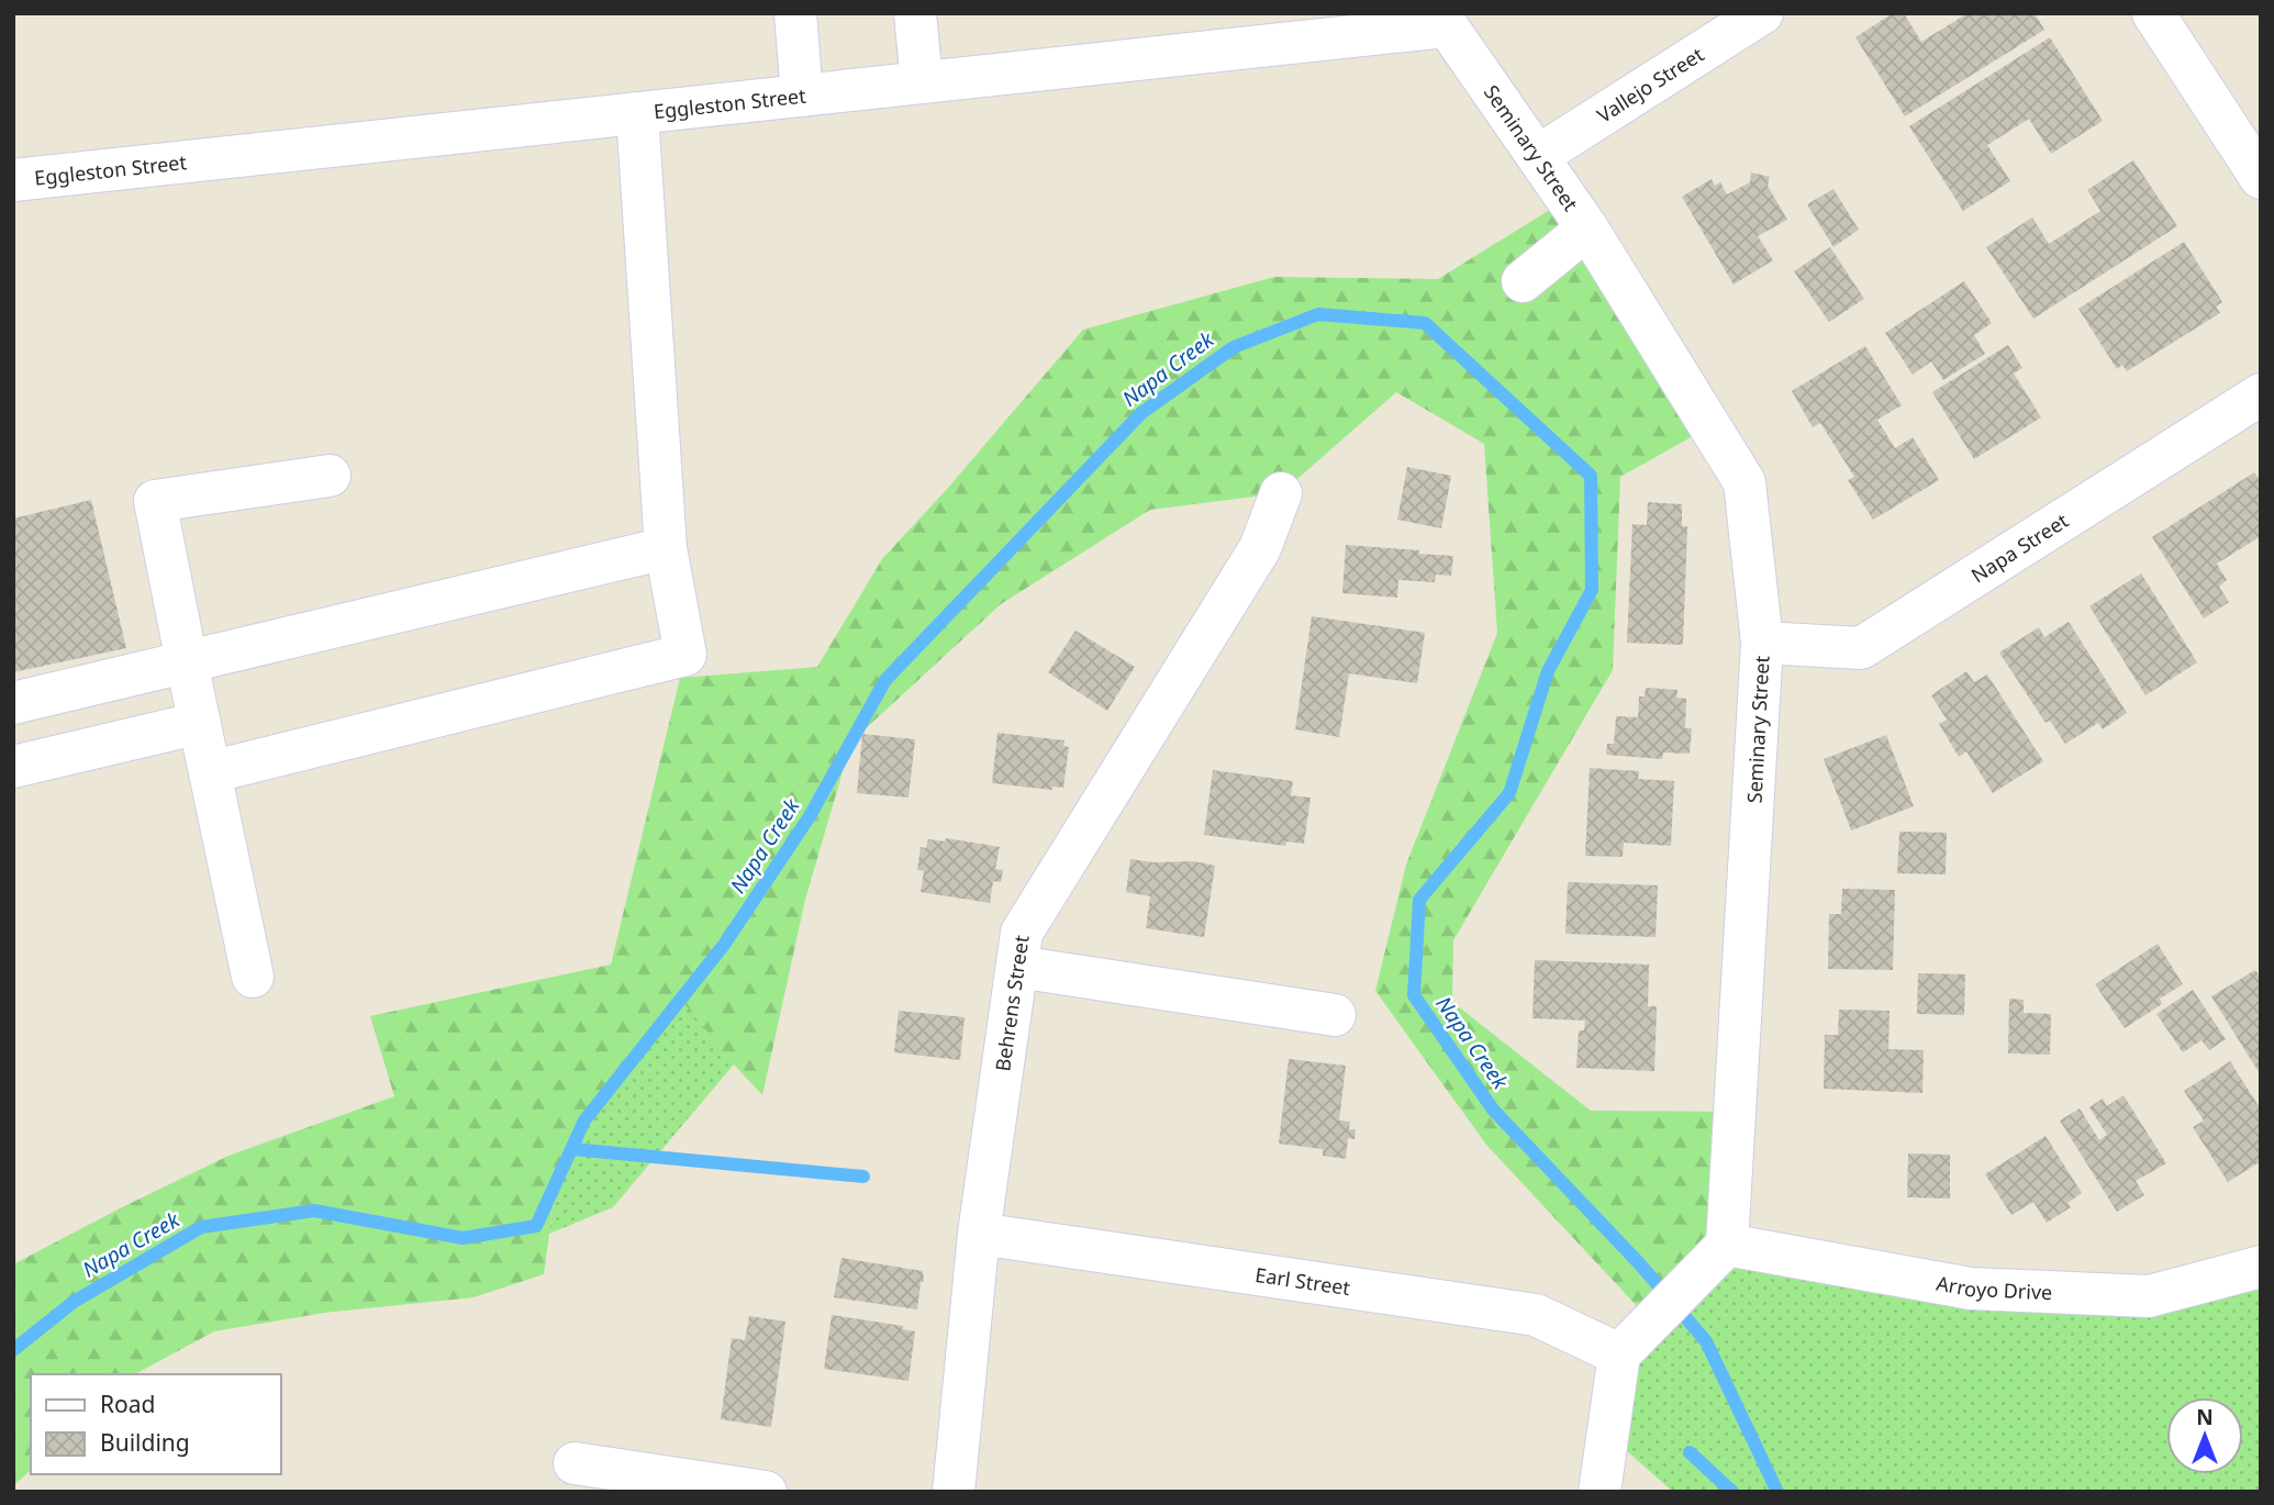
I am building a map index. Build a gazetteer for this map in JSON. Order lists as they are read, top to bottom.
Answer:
{
  "streets": {
    "street": [
      "Vallejo Street",
      "Eggleston Street",
      "Seminary Street",
      "Napa Street",
      "Behrens Street",
      "Earl Street",
      "Arroyo Drive"
    ]
  },
  "crossings": [
    ["Vallejo Street", "Seminary Street"],
    ["Eggleston Street", "Seminary Street"],
    ["Seminary Street", "Napa Street"],
    ["Seminary Street", "Arroyo Drive"],
    ["Behrens Street", "Earl Street"]
  ],
  "water": ["Napa Creek"],
  "legend": ["Road", "Building"],
  "north": "top"
}
